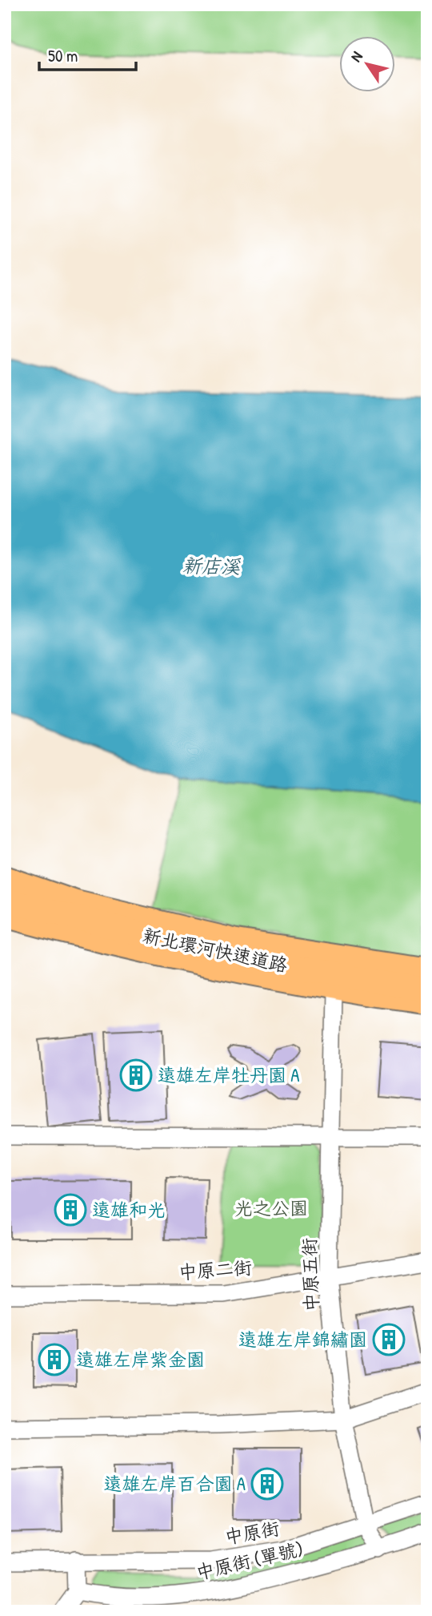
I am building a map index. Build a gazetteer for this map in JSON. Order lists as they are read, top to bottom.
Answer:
{
  "streets": {
    "highway": ["新北環河快速道路"],
    "street": [
      "中原二街",
      "中原五街",
      "中原街",
      "中原街 (單號)"
    ]
  },
  "crossings": [
    ["中原二街", "中原五街"],
    ["中原五街", "中原街"],
    ["中原五街", "中原街 (單號)"]
  ],
  "water": ["新店溪"],
  "parks": ["光之公園"],
  "places": {
    "building": [
      "遠雄左岸牡丹園 A",
      "遠雄和光",
      "遠雄左岸錦繡園",
      "遠雄左岸紫金園",
      "遠雄左岸百合園 A"
    ]
  },
  "scale_bar": "50 m",
  "north": "top left"
}
